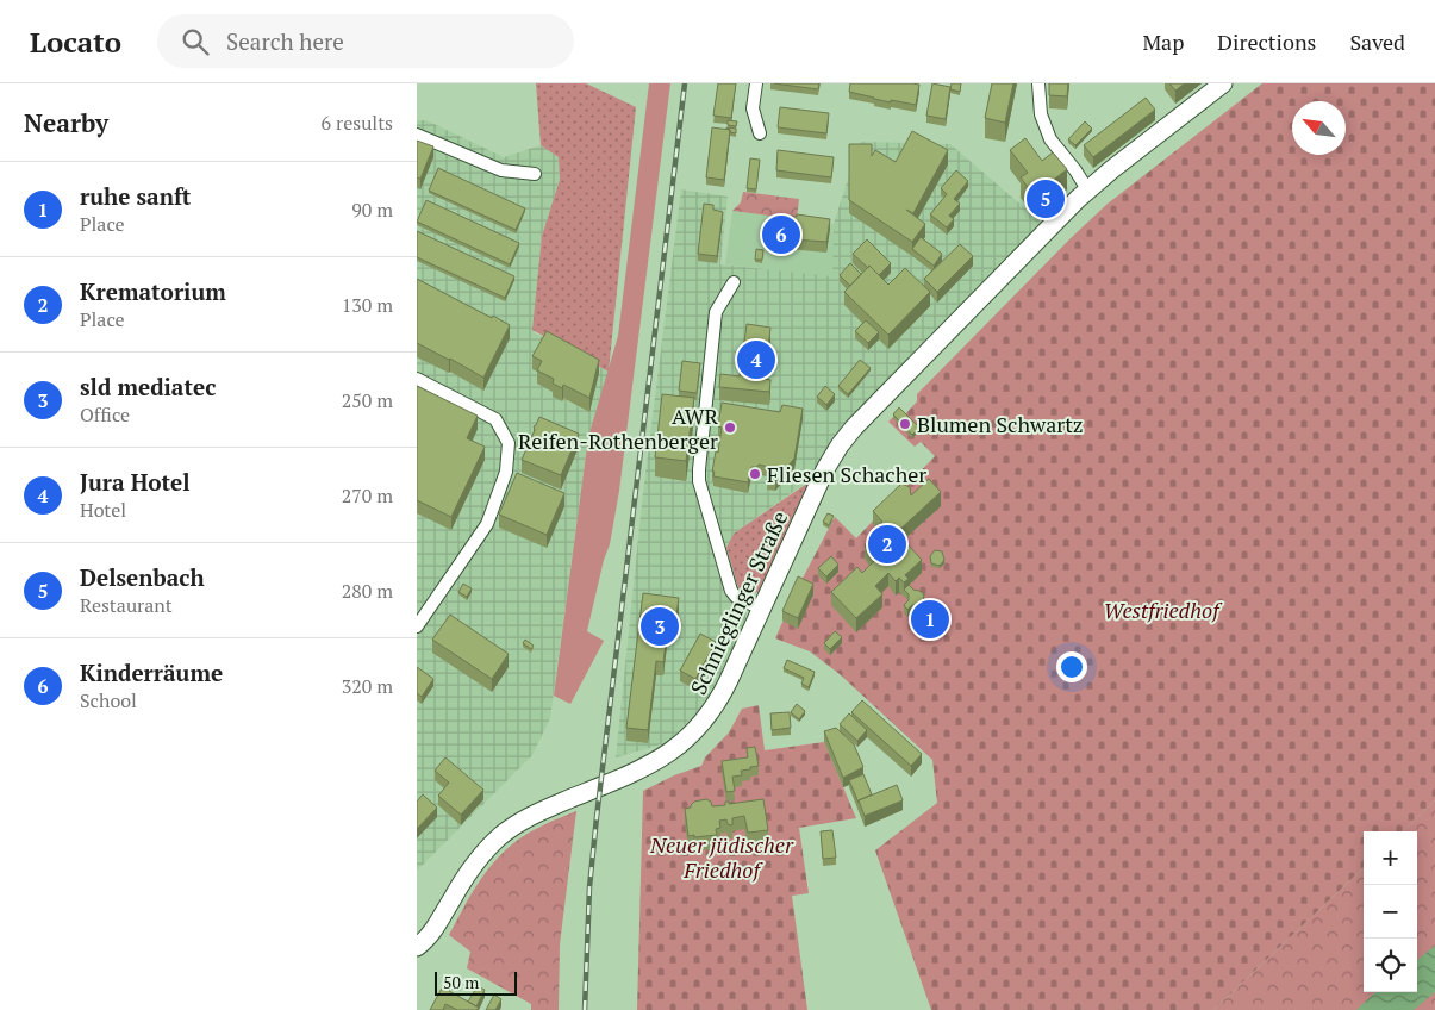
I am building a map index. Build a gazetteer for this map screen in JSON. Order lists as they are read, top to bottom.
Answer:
{
  "streets": {
    "main road": ["Schnieglinger Straße"]
  },
  "parks": ["Westfriedhof", "Neuer jüdischer Friedhof"],
  "places": ["Blumen Schwartz", "AWR Reifen-Rothenberger", "Fliesen Schacher"],
  "scale_bar": "50 m",
  "north": "top left",
  "page": {
    "header": "Locato",
    "search": "Search here",
    "nav": ["Map", "Directions", "Saved"],
    "heading": ["Nearby", "6 results"],
    "list": [
      {
        "mark": "1",
        "name": "ruhe sanft",
        "note": "Place",
        "value": "90 m"
      },
      {
        "mark": "2",
        "name": "Krematorium",
        "note": "Place",
        "value": "130 m"
      },
      {
        "mark": "3",
        "name": "sld mediatec",
        "note": "Office",
        "value": "250 m"
      },
      {
        "mark": "4",
        "name": "Jura Hotel",
        "note": "Hotel",
        "value": "270 m"
      },
      {
        "mark": "5",
        "name": "Delsenbach",
        "note": "Restaurant",
        "value": "280 m"
      },
      {
        "mark": "6",
        "name": "Kinderräume",
        "note": "School",
        "value": "320 m"
      }
    ],
    "pins": [
      "5",
      "6",
      "4",
      "2",
      "1",
      "3"
    ],
    "map_buttons": ["+", "−"],
    "scale": "50 m"
  }
}
